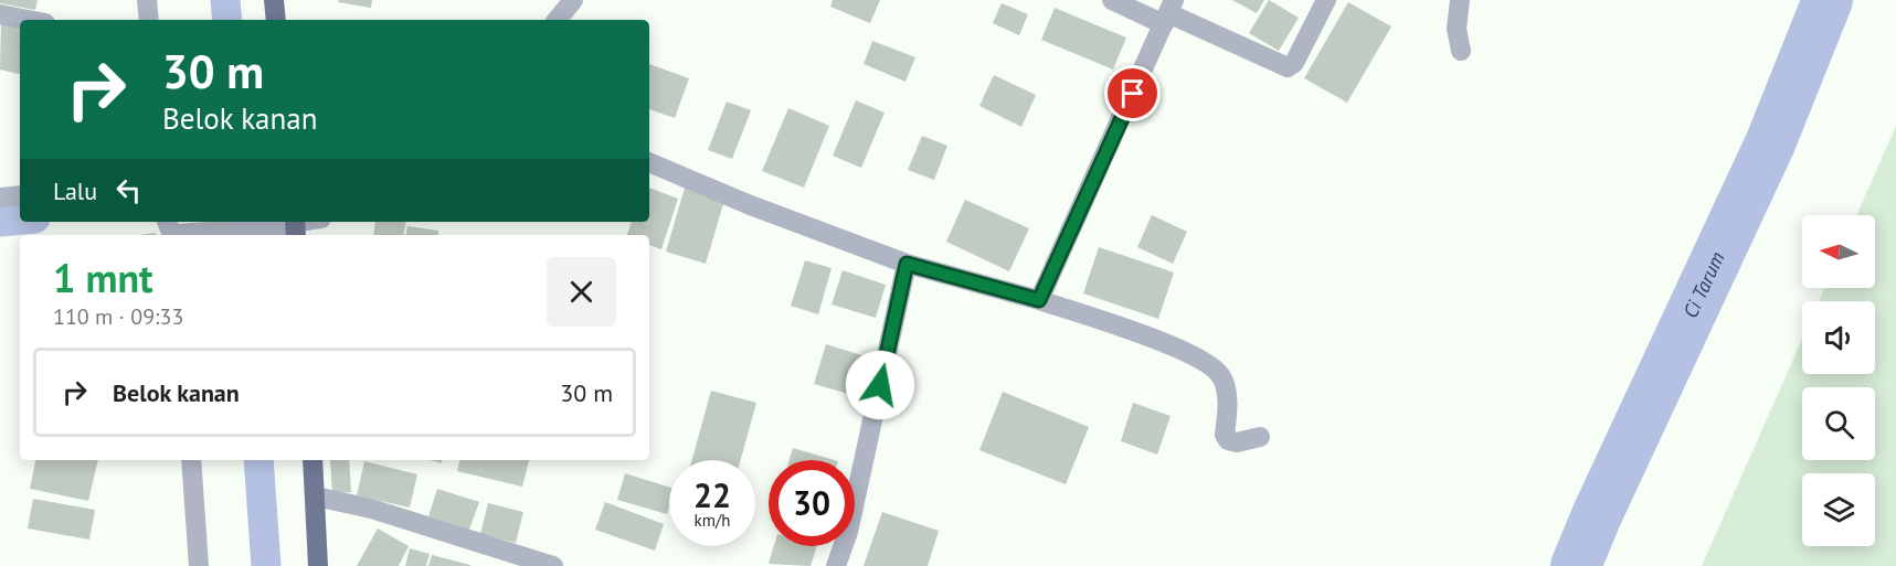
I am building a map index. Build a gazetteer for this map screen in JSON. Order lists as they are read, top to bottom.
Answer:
{
  "water": ["Ci Tarum"],
  "north": "left",
  "page": {
    "turn": ["30 m", "Belok kanan"],
    "then": "Lalu",
    "heading": ["1 mnt", "110 m · 09:33"],
    "list": [
      {
        "name": "Belok kanan",
        "value": "30 m"
      }
    ],
    "speed": "22 km/h",
    "limit": "30"
  }
}
